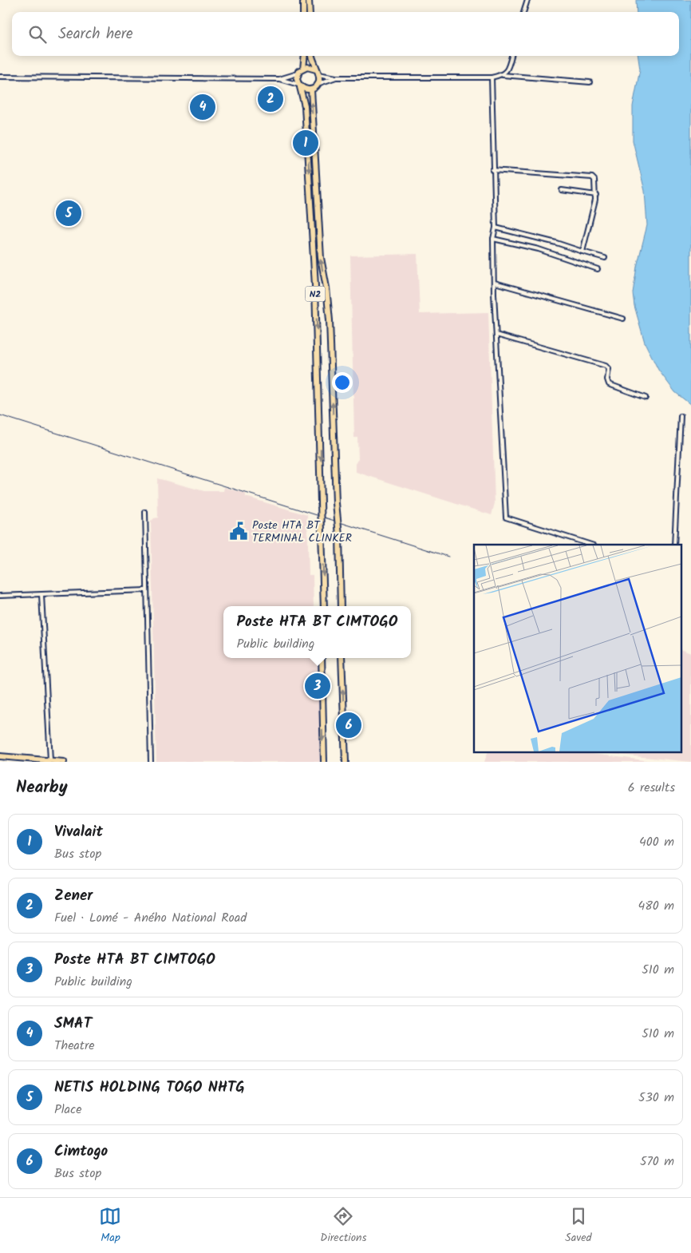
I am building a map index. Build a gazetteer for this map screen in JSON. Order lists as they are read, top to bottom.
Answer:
{
  "streets": {
    "main road": ["N2"]
  },
  "places": {
    "public building": ["Poste HTA BT TERMINAL CLINKER"]
  },
  "page": {
    "search": "Search here",
    "pins": [
      "2",
      "4",
      "1",
      "5",
      "3",
      "6"
    ],
    "popup": ["Poste HTA BT CIMTOGO", "Public building"],
    "heading": ["Nearby", "6 results"],
    "list": [
      {
        "mark": "1",
        "name": "Vivalait",
        "note": "Bus stop",
        "value": "400 m"
      },
      {
        "mark": "2",
        "name": "Zener",
        "note": "Fuel · Lomé - Aného National Road",
        "value": "480 m"
      },
      {
        "mark": "3",
        "name": "Poste HTA BT CIMTOGO",
        "note": "Public building",
        "value": "510 m"
      },
      {
        "mark": "4",
        "name": "SMAT",
        "note": "Theatre",
        "value": "510 m"
      },
      {
        "mark": "5",
        "name": "NETIS HOLDING TOGO NHTG",
        "note": "Place",
        "value": "530 m"
      },
      {
        "mark": "6",
        "name": "Cimtogo",
        "note": "Bus stop",
        "value": "570 m"
      }
    ],
    "nav": ["Map", "Directions", "Saved"]
  }
}
